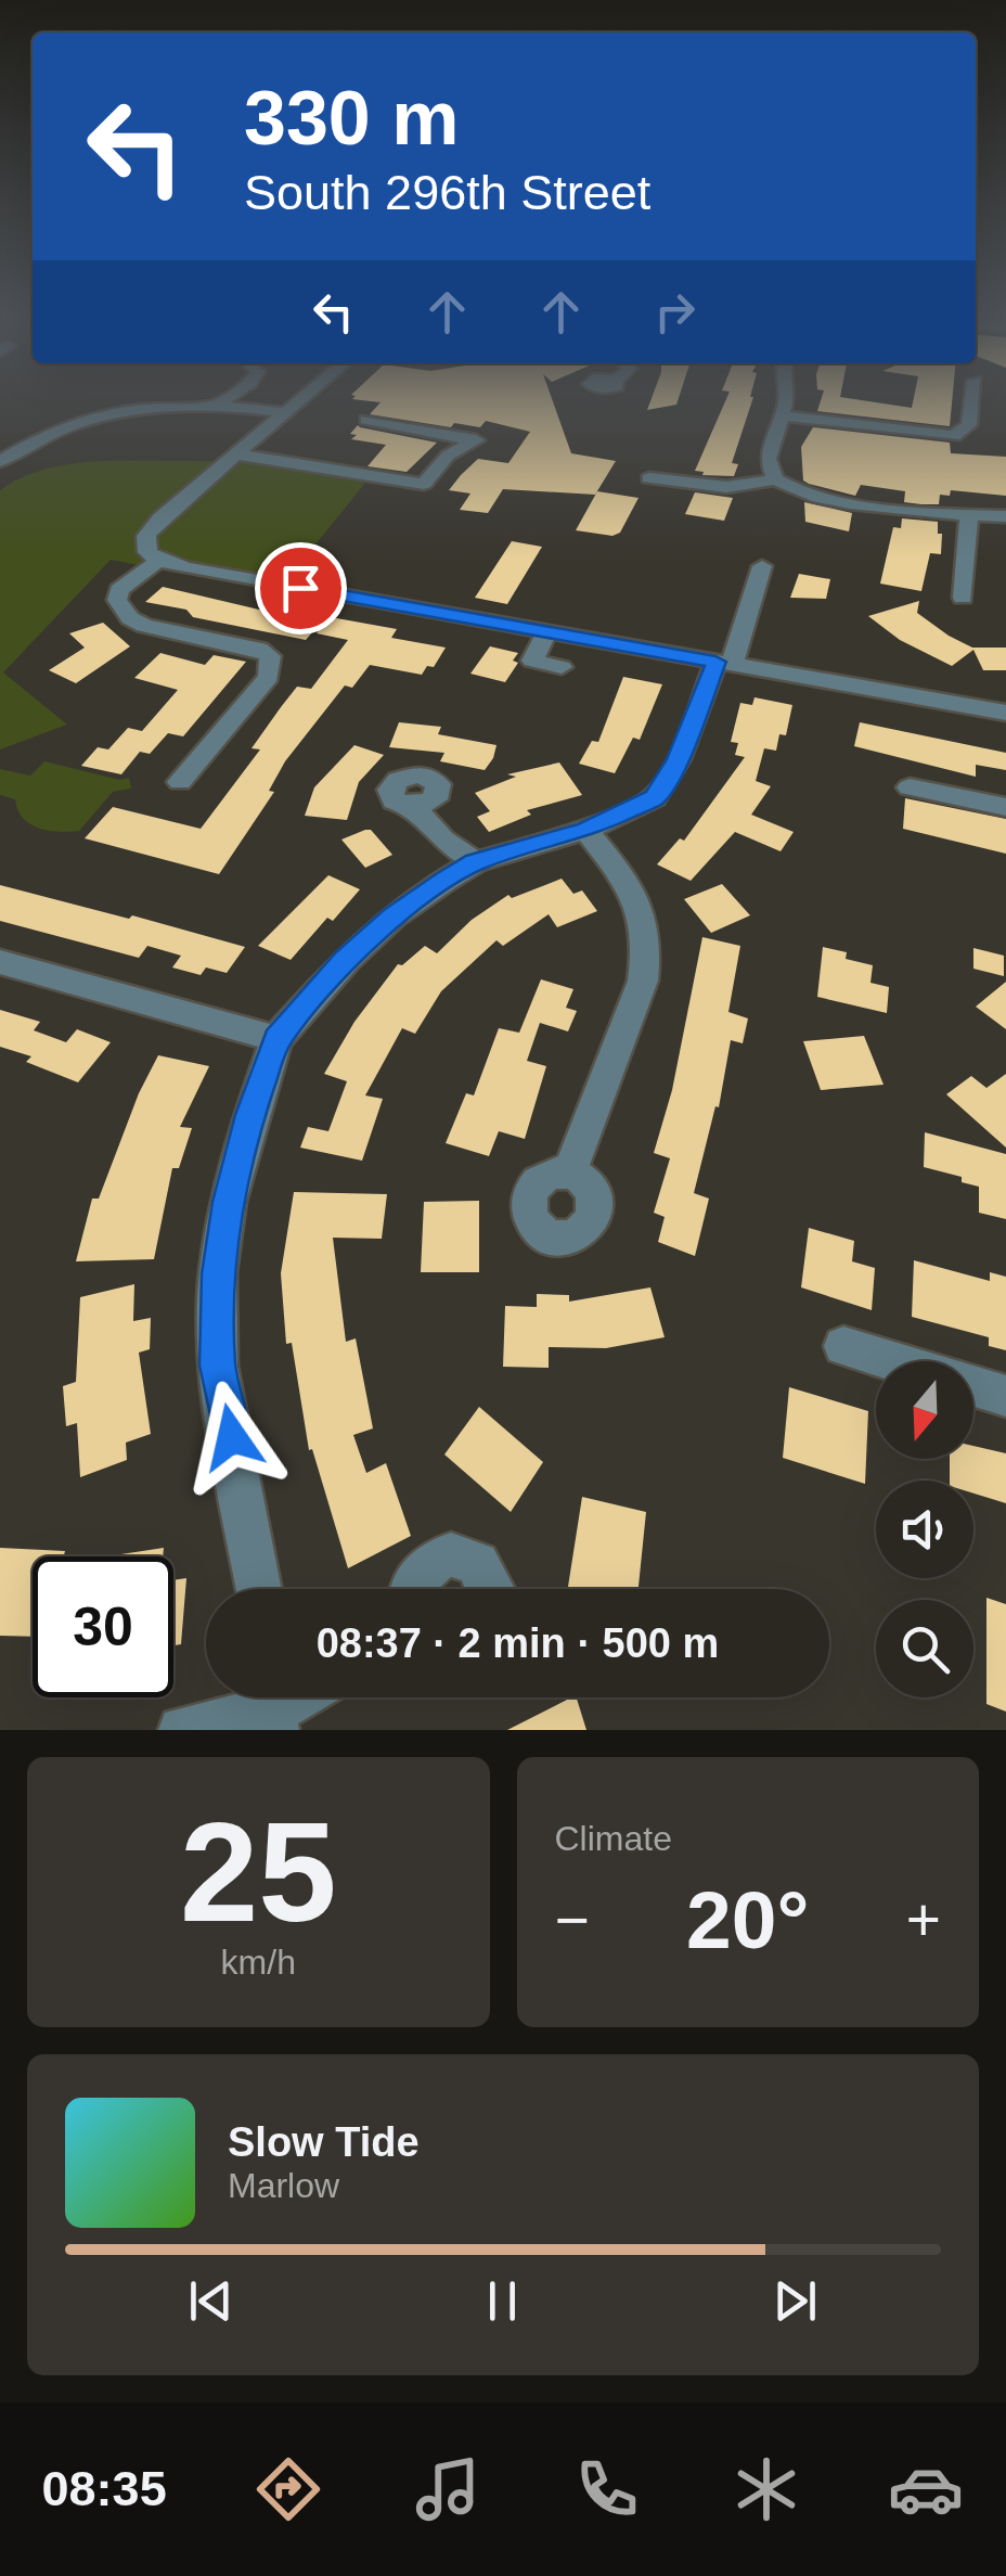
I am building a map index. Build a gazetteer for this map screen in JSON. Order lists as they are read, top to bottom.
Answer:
{
  "north": "bottom",
  "page": {
    "turn": ["330 m", "South 296th Street"],
    "limit": "30",
    "trip": "08:37 · 2 min · 500 m",
    "tile": [
      ["25", "km/h"],
      "Climate"
    ],
    "heat": ["−", "20°", "+"],
    "song": ["Slow Tide", "Marlow"],
    "tabs": "08:35"
  }
}
